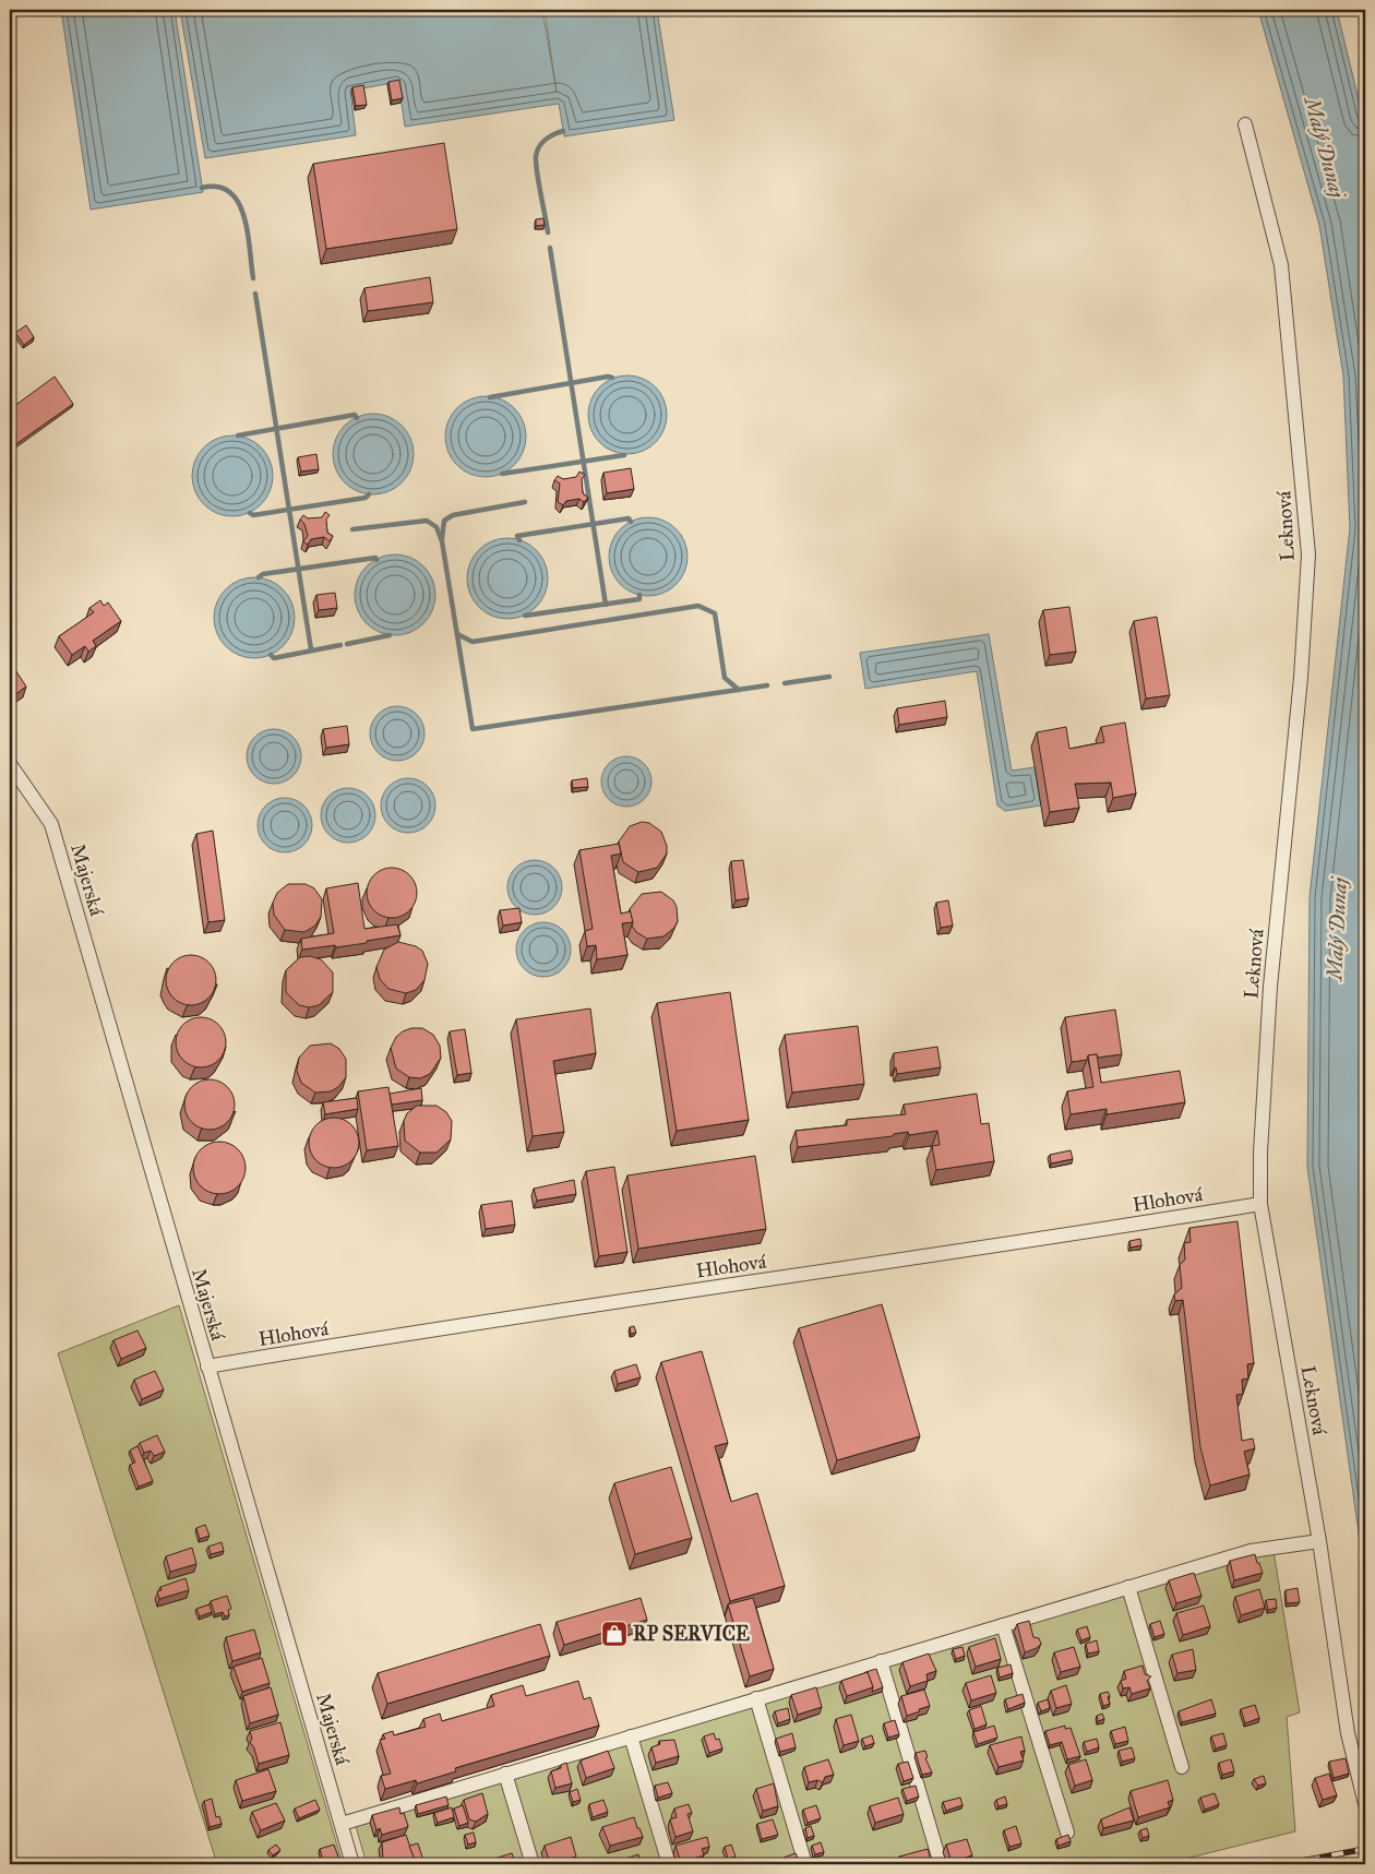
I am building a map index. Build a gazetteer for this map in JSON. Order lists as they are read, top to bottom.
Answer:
{
  "streets": {
    "street": ["Leknová", "Majerská", "Hlohová"]
  },
  "crossings": [
    ["Leknová", "Hlohová"],
    ["Majerská", "Hlohová"]
  ],
  "water": ["Malý Dunaj"],
  "places": {
    "shop": ["RP SERVICE"]
  }
}
